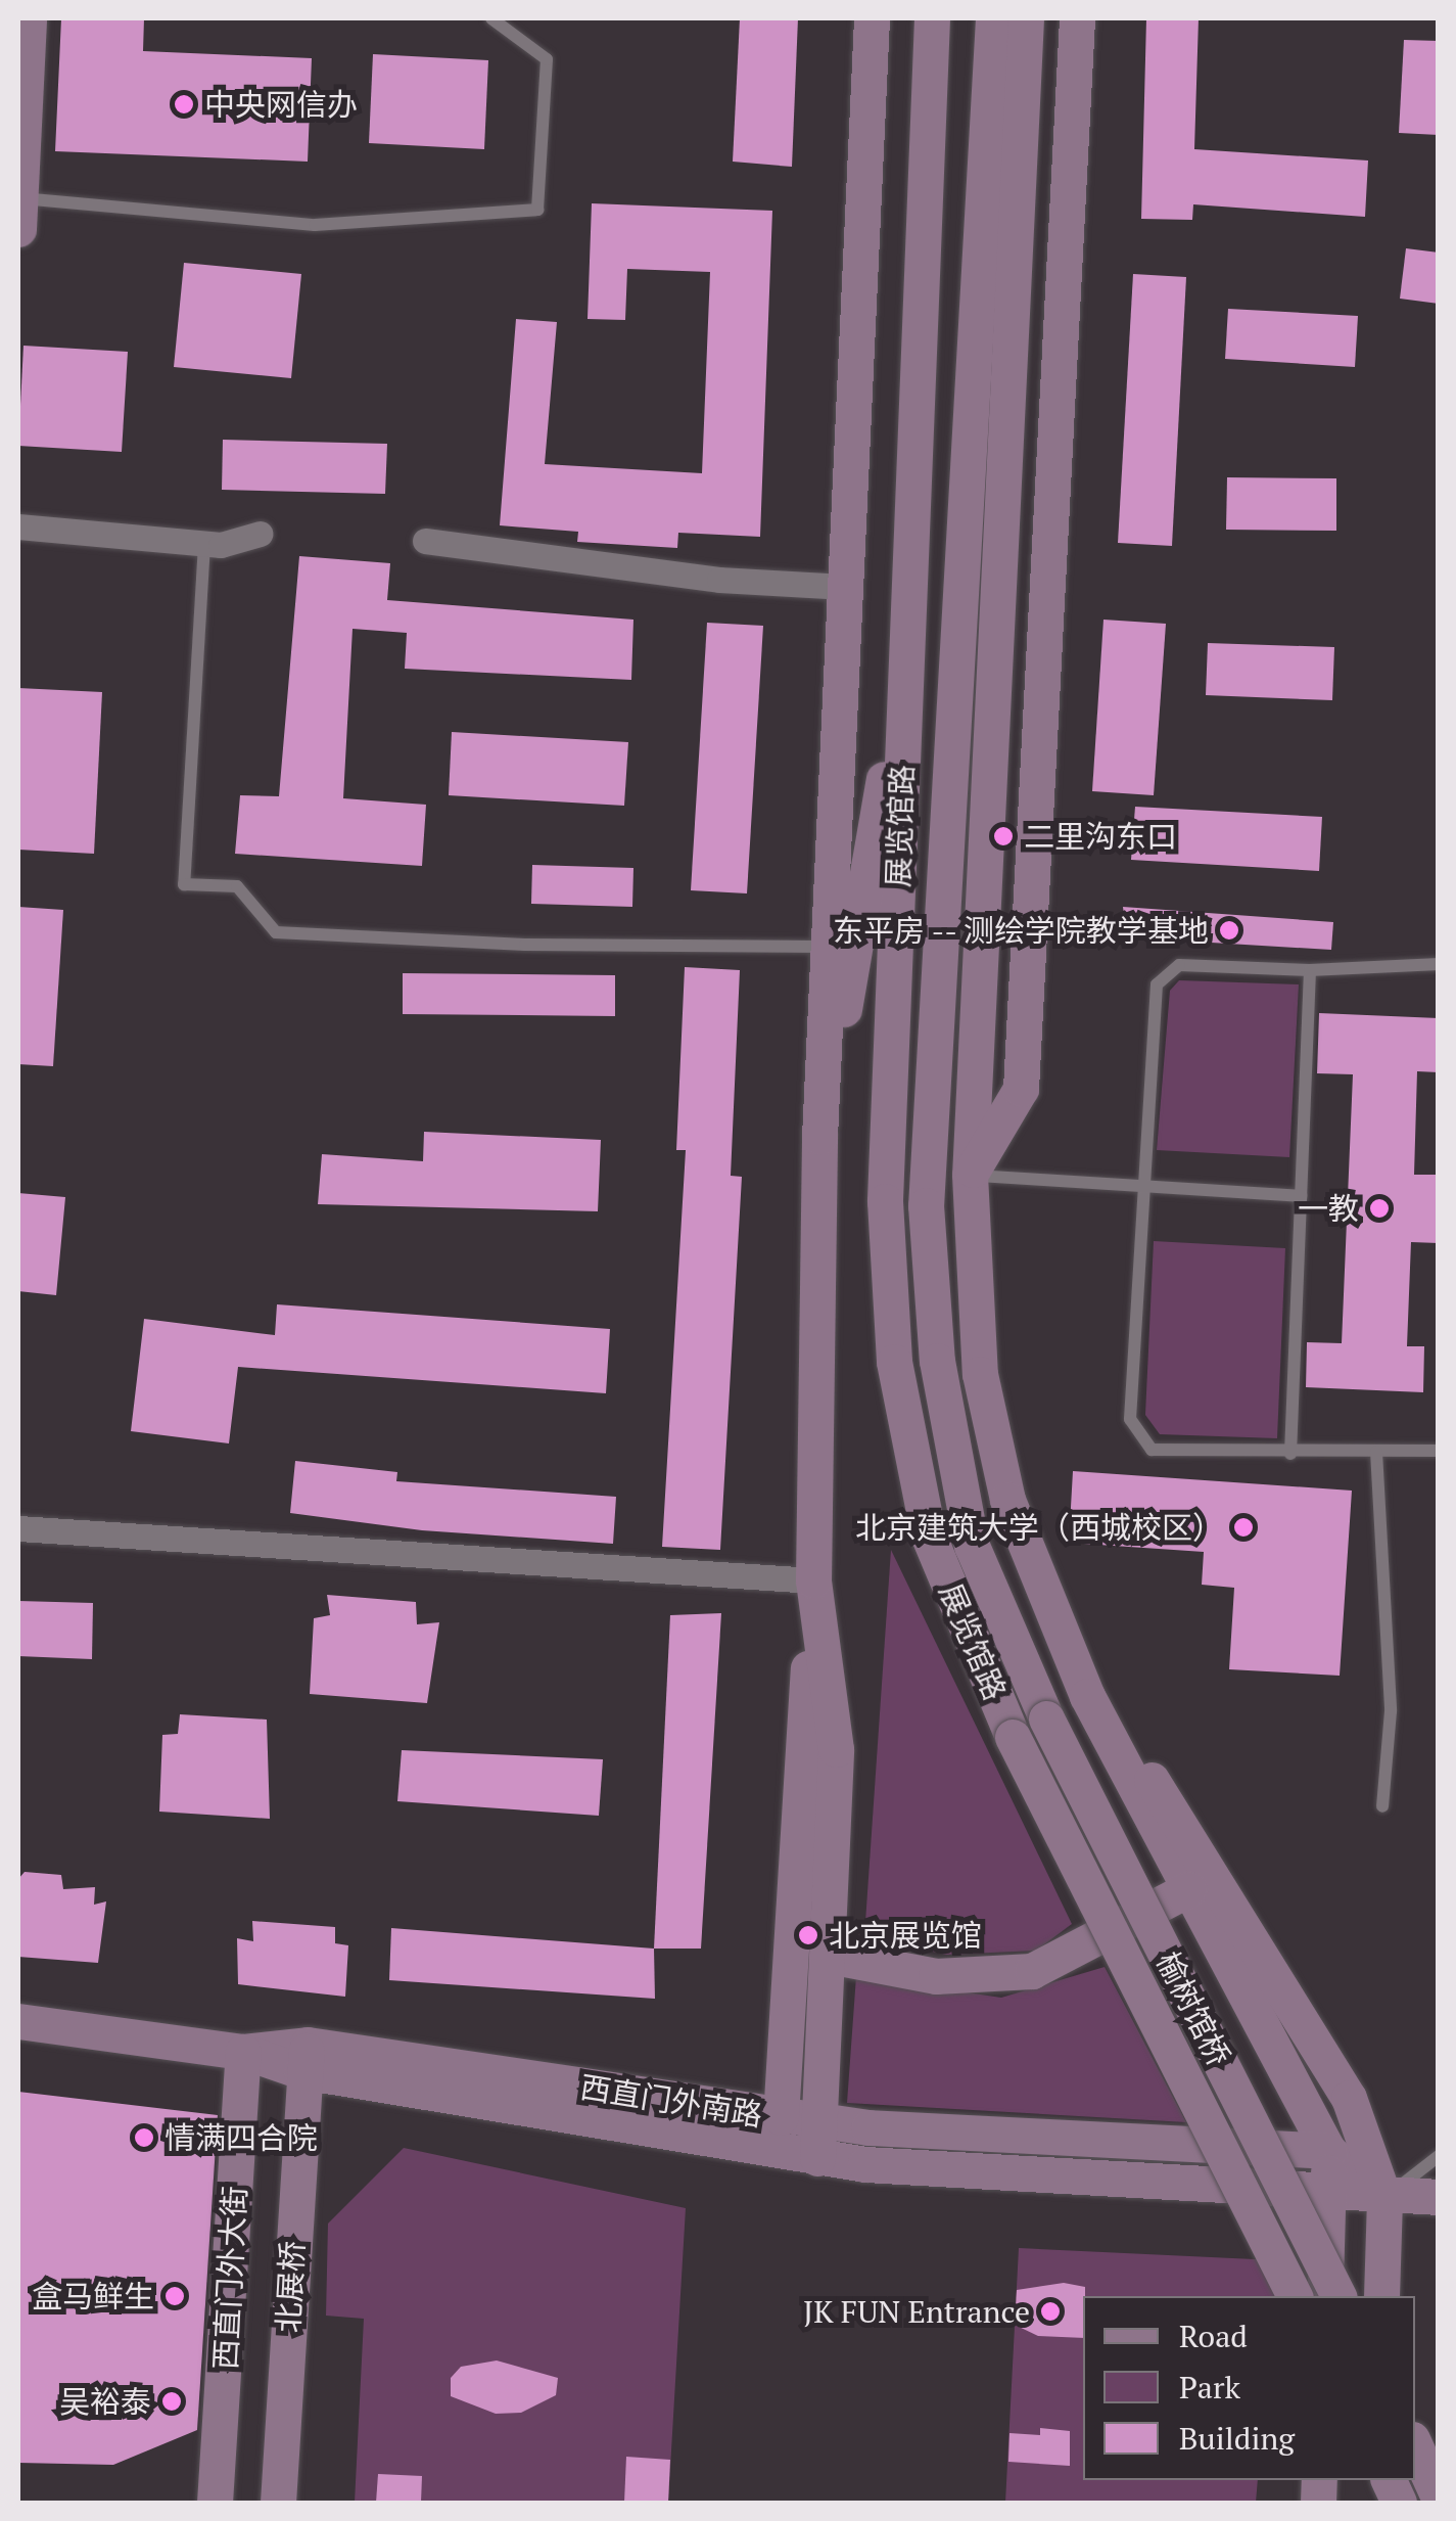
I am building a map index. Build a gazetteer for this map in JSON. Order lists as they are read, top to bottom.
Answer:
{
  "streets": {
    "street": [
      "展览馆路",
      "榆树馆桥",
      "西直门外南路",
      "西直门外大街",
      "北展桥"
    ]
  },
  "crossings": [
    ["展览馆路", "榆树馆桥"],
    ["西直门外南路", "北展桥"]
  ],
  "places": [
    "中央网信办",
    "二里沟东口",
    "东平房 -- 测绘学院教学基地",
    "一教",
    "北京建筑大学（西城校区）",
    "北京展览馆",
    "情满四合院",
    "盒马鲜生",
    "JK FUN Entrance",
    "吴裕泰"
  ],
  "legend": ["Road", "Park", "Building"]
}
